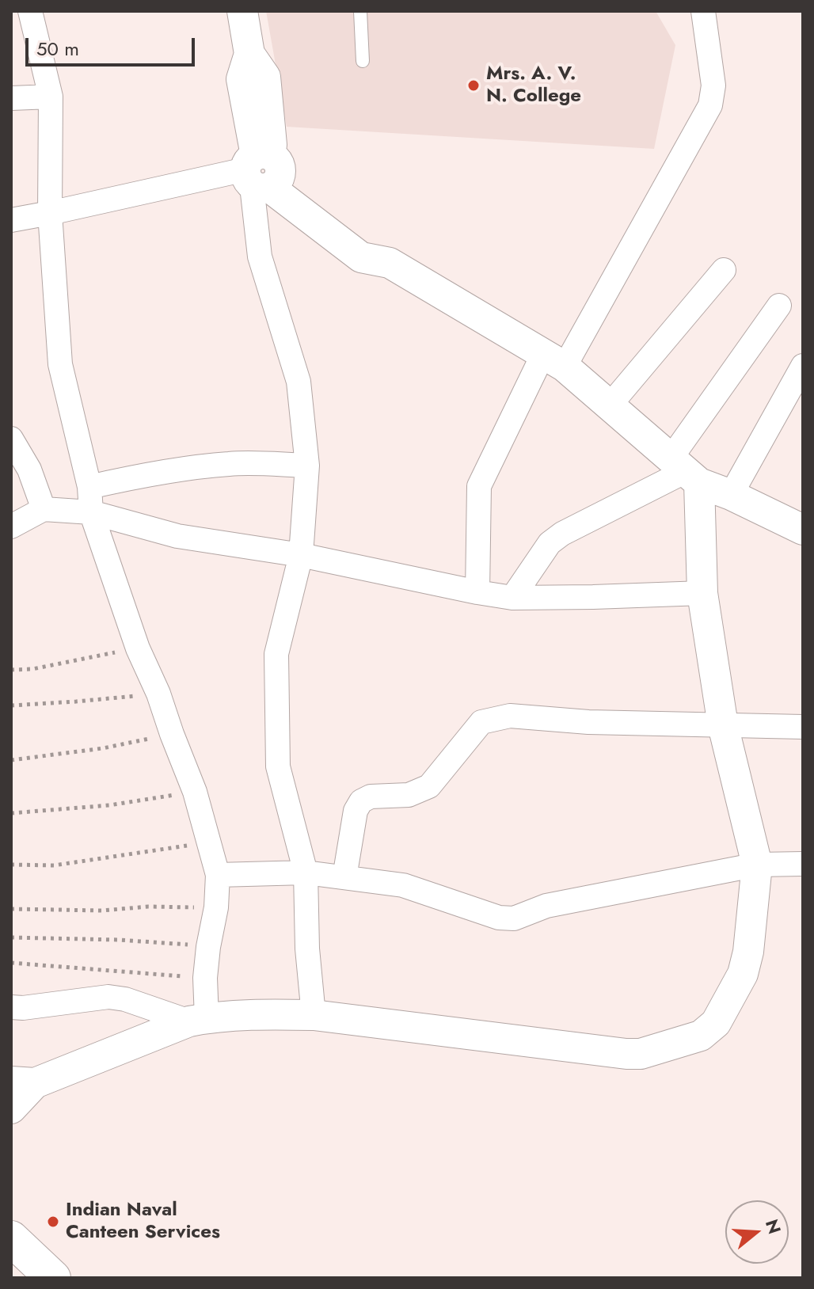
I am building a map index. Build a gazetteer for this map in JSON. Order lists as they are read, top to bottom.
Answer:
{
  "places": ["Mrs. A. V. N. College", "Indian Naval Canteen Services"],
  "scale_bar": "50 m",
  "north": "right"
}
